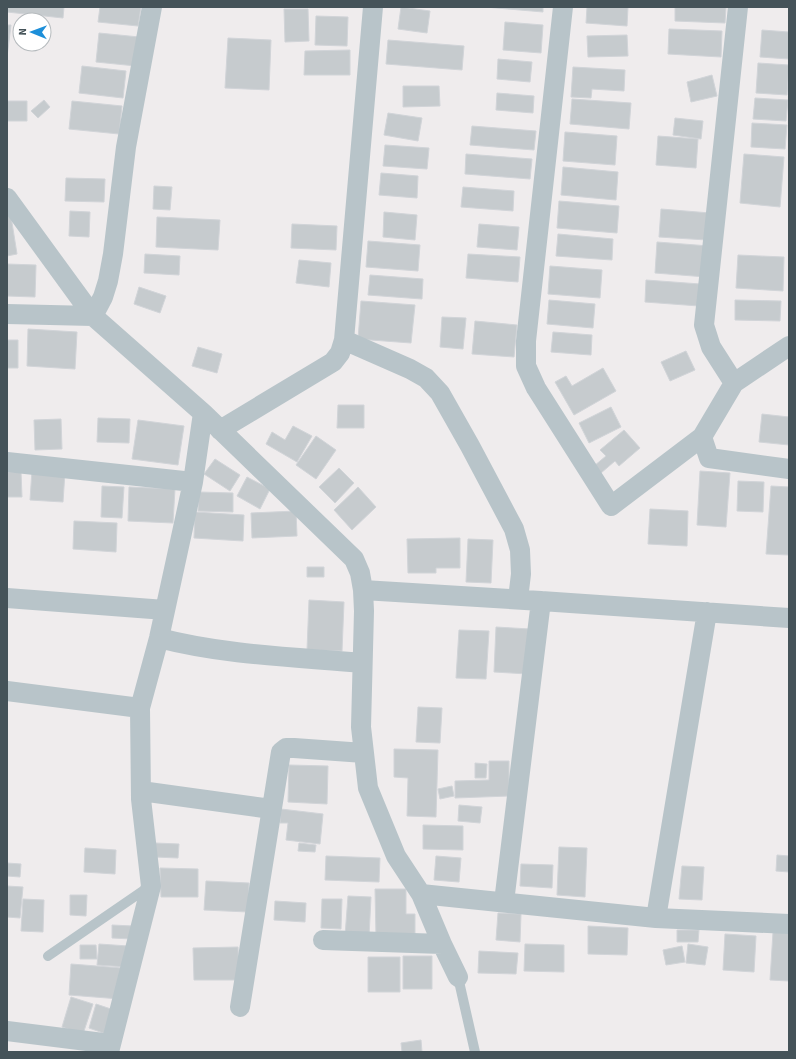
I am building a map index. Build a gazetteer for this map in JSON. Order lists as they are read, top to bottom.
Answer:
{
  "north": "left"
}
